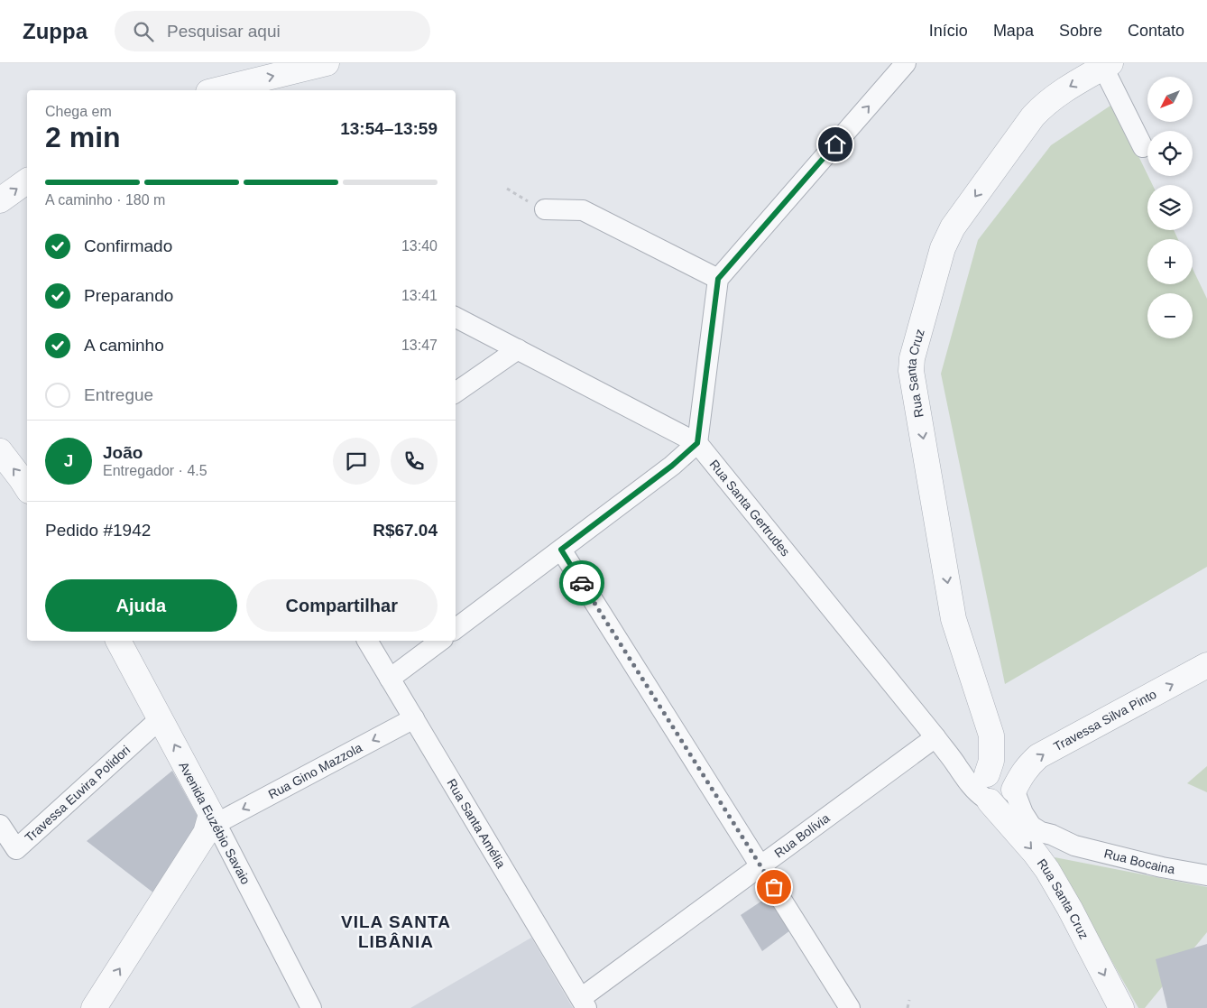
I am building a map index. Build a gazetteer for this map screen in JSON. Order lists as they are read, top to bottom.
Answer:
{
  "streets": {
    "street": [
      "Rua Santa Cruz",
      "Rua Santa Gertrudes",
      "Travessa Silva Pinto",
      "Rua Gino Mazzola",
      "Travessa Euvira Polidori",
      "Avenida Euzébio Savaio",
      "Rua Santa Amélia",
      "Rua Bolívia",
      "Rua Bocaina"
    ]
  },
  "crossings": [
    ["Rua Santa Cruz", "Rua Santa Gertrudes"],
    ["Rua Santa Cruz", "Travessa Silva Pinto"],
    ["Rua Santa Cruz", "Rua Bocaina"],
    ["Rua Santa Gertrudes", "Travessa Silva Pinto"],
    ["Rua Santa Gertrudes", "Rua Bolívia"],
    ["Rua Santa Gertrudes", "Rua Bocaina"],
    ["Travessa Silva Pinto", "Rua Bocaina"],
    ["Rua Gino Mazzola", "Avenida Euzébio Savaio"],
    ["Rua Gino Mazzola", "Rua Santa Amélia"],
    ["Travessa Euvira Polidori", "Avenida Euzébio Savaio"],
    ["Rua Santa Amélia", "Rua Bolívia"]
  ],
  "one_way": ["Rua Santa Cruz", "Travessa Silva Pinto"],
  "districts": ["VILA SANTA LIBÂNIA"],
  "north": "bottom left",
  "page": {
    "header": "Zuppa",
    "search": "Pesquisar aqui",
    "nav": [
      "Início",
      "Mapa",
      "Sobre",
      "Contato"
    ],
    "map_buttons": ["+", "−"],
    "heading": ["2 min", "Chega em", "13:54–13:59"],
    "panel": [
      "João",
      "Entregador · 4.5",
      "Pedido #1942",
      "R$67.04"
    ],
    "bar": "A caminho · 180 m",
    "list": [
      ["Confirmado", "13:40"],
      ["Preparando", "13:41"],
      ["A caminho", "13:47"],
      "Entregue"
    ],
    "round": "J",
    "buttons": ["Ajuda", "Compartilhar"]
  }
}
